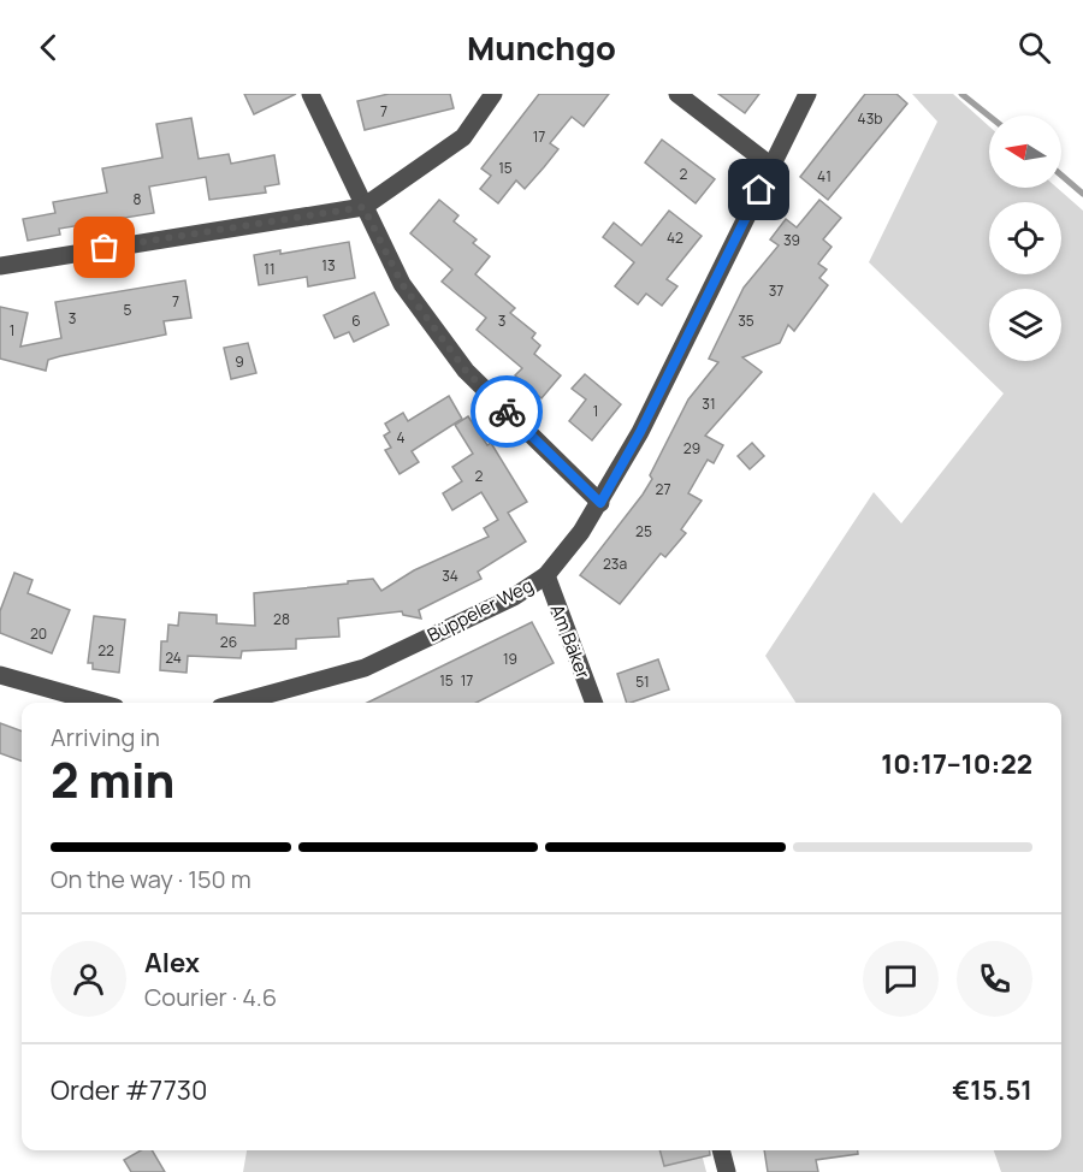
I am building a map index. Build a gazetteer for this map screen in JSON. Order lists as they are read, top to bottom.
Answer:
{
  "streets": {
    "street": ["Büppeler Weg", "Am Bäker"]
  },
  "crossings": [
    ["Büppeler Weg", "Am Bäker"]
  ],
  "house_numbers": [
    "7",
    "43b",
    "17",
    "15",
    "2",
    "41",
    "8",
    "42",
    "39",
    "13",
    "11",
    "37",
    "7",
    "5",
    "3",
    "6",
    "3",
    "35",
    "1",
    "9",
    "31",
    "1",
    "4",
    "29",
    "2",
    "27",
    "25",
    "23a",
    "34",
    "28",
    "20",
    "26",
    "22",
    "24",
    "19",
    "15",
    "17",
    "51"
  ],
  "north": "left",
  "page": {
    "header": "Munchgo",
    "heading": ["2 min", "Arriving in", "10:17–10:22"],
    "panel": [
      "Alex",
      "Courier · 4.6",
      "Order #7730",
      "€15.51"
    ],
    "bar": "On the way · 150 m"
  }
}
